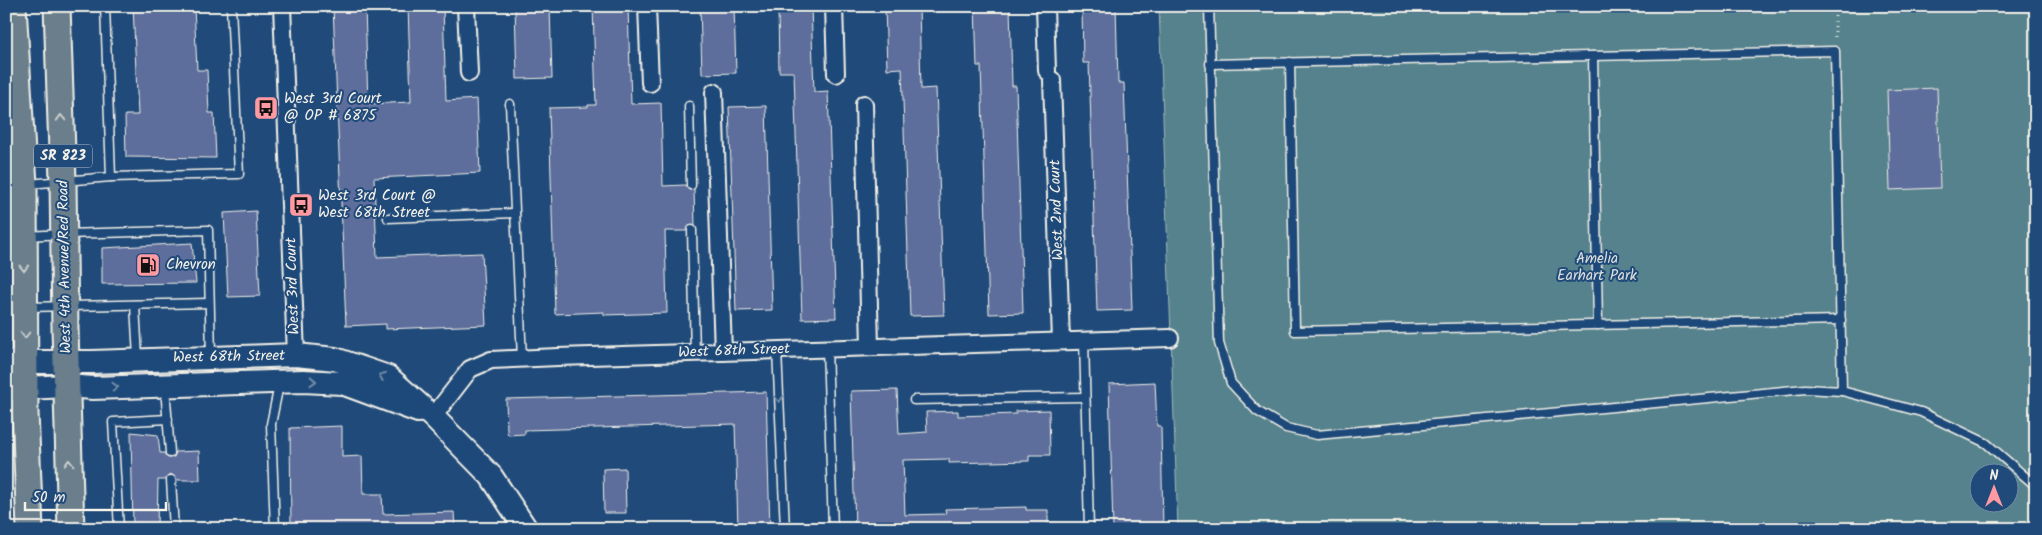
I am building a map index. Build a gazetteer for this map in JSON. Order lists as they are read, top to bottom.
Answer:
{
  "streets": {
    "main road": ["SR 823", "West 4th Avenue/Red Road", "West 68th Street"],
    "street": ["West 2nd Court", "West 3rd Court"]
  },
  "crossings": [
    ["SR 823", "West 68th Street"],
    ["West 2nd Court", "West 68th Street"],
    ["West 4th Avenue/Red Road", "West 68th Street"],
    ["West 3rd Court", "West 68th Street"]
  ],
  "parks": ["Amelia Earhart Park"],
  "places": {
    "bus stop": ["West 3rd Court @ OP # 6875", "West 3rd Court @ West 68th Street"],
    "fuel station": ["Chevron"]
  },
  "scale_bar": "50 m",
  "north": "top"
}
